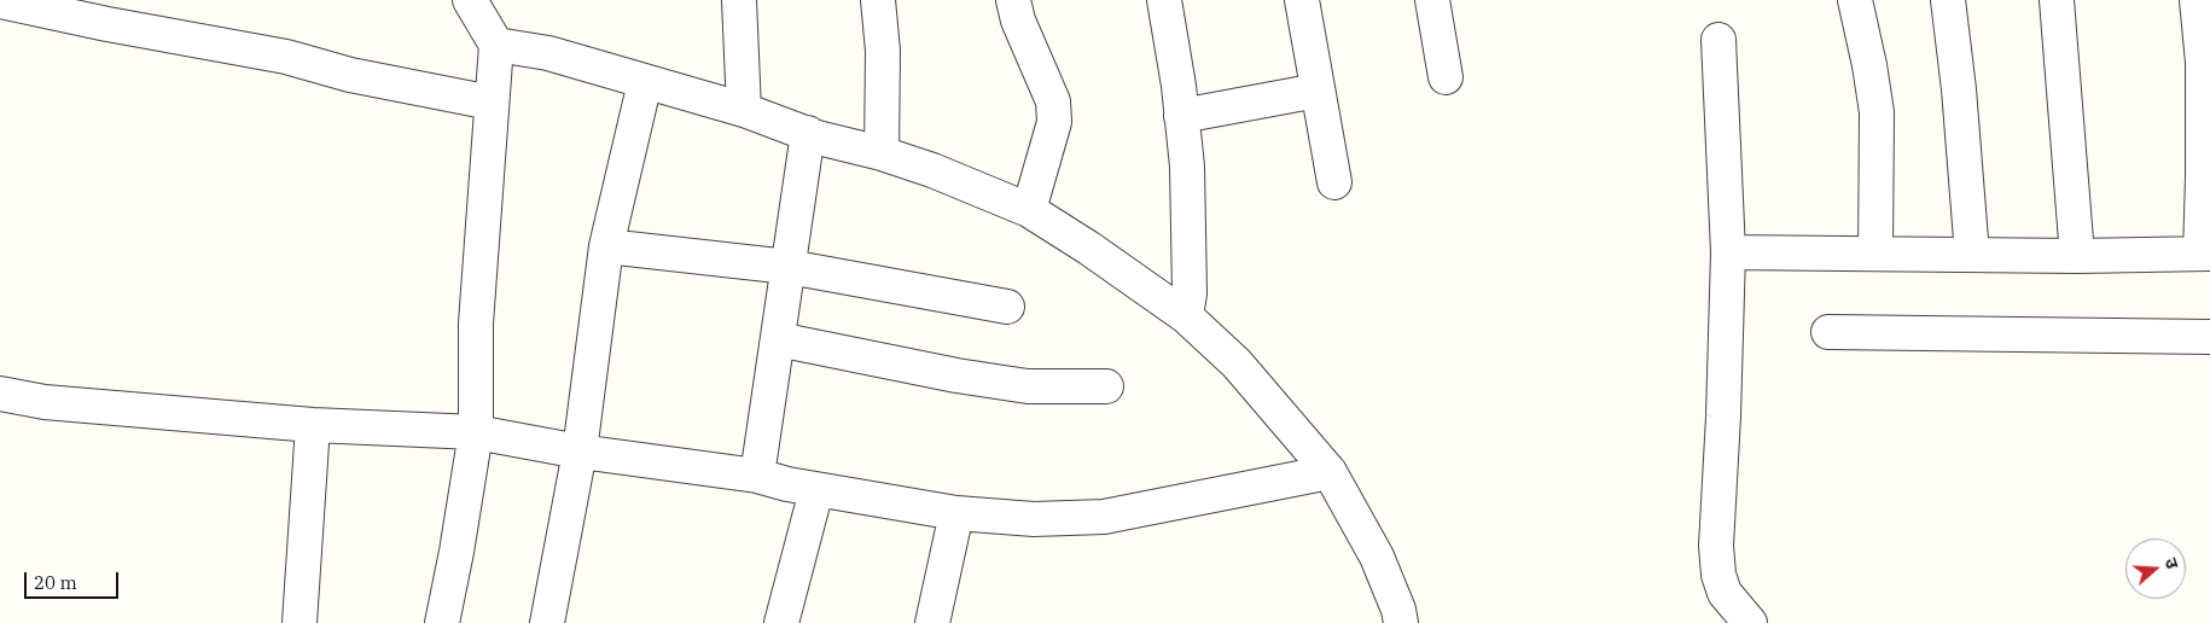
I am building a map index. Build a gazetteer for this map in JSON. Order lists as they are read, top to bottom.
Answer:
{
  "scale_bar": "20 m",
  "north": "right"
}
